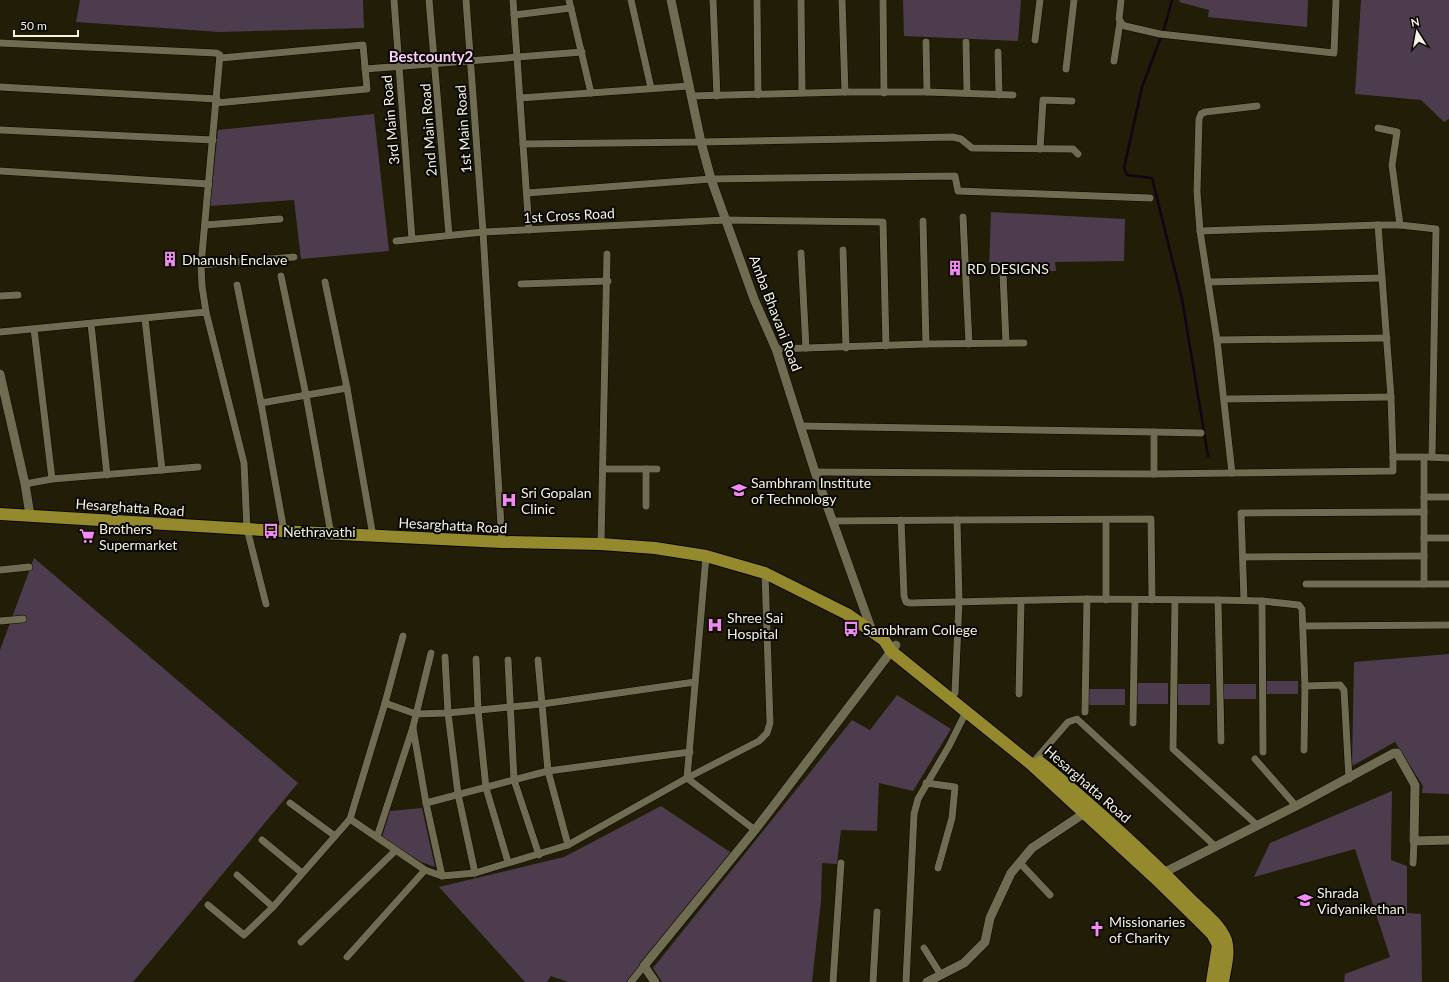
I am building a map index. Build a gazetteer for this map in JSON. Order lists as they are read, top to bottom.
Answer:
{
  "streets": {
    "main road": ["Hesarghatta Road"],
    "street": [
      "3rd Main Road",
      "1st Main Road",
      "2nd Main Road",
      "1st Cross Road",
      "Amba Bhavani Road"
    ]
  },
  "crossings": [
    ["3rd Main Road", "1st Cross Road"],
    ["1st Main Road", "1st Cross Road"],
    ["1st Main Road", "Hesarghatta Road"],
    ["2nd Main Road", "1st Cross Road"],
    ["1st Cross Road", "Amba Bhavani Road"],
    ["Amba Bhavani Road", "Hesarghatta Road"]
  ],
  "districts": ["Bestcounty2"],
  "places": {
    "building": ["Dhanush Enclave", "RD DESIGNS"],
    "school or university": ["Sambhram Institute of Technology", "Shrada Vidyanikethan"],
    "hospital": ["Sri Gopalan Clinic", "Shree Sai Hospital"],
    "bus stop": ["Nethravathi", "Sambhram College"],
    "supermarket": ["Brothers Supermarket"],
    "church": ["Missionaries of Charity"]
  },
  "scale_bar": "50 m",
  "north": "top"
}
